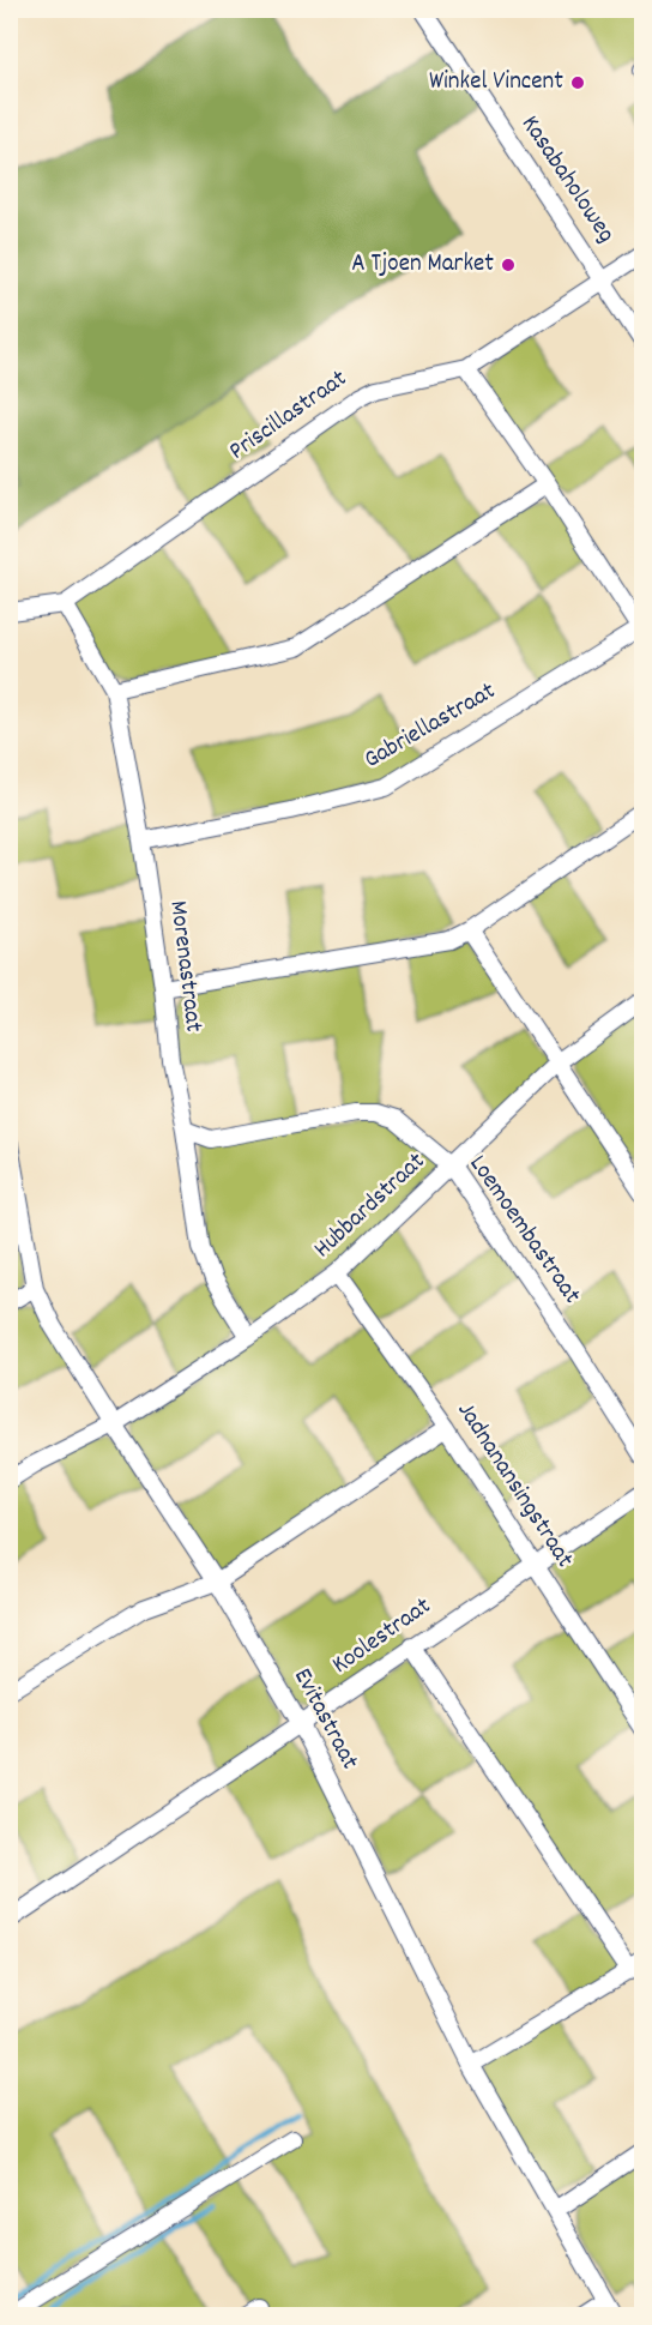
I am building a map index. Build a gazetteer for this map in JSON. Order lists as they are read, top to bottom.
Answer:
{
  "streets": {
    "street": [
      "Kasabaholoweg",
      "Priscillastraat",
      "Gabriellastraat",
      "Morenastraat",
      "Hubbardstraat",
      "Loemoembastraat",
      "Jadnanansingstraat",
      "Koolestraat",
      "Evitastraat"
    ]
  },
  "crossings": [
    ["Kasabaholoweg", "Priscillastraat"],
    ["Priscillastraat", "Morenastraat"],
    ["Gabriellastraat", "Morenastraat"],
    ["Morenastraat", "Hubbardstraat"],
    ["Morenastraat", "Loemoembastraat"],
    ["Hubbardstraat", "Loemoembastraat"],
    ["Hubbardstraat", "Jadnanansingstraat"],
    ["Hubbardstraat", "Evitastraat"],
    ["Jadnanansingstraat", "Koolestraat"],
    ["Koolestraat", "Evitastraat"]
  ],
  "places": ["Winkel Vincent", "A Tjoen Market"]
}
